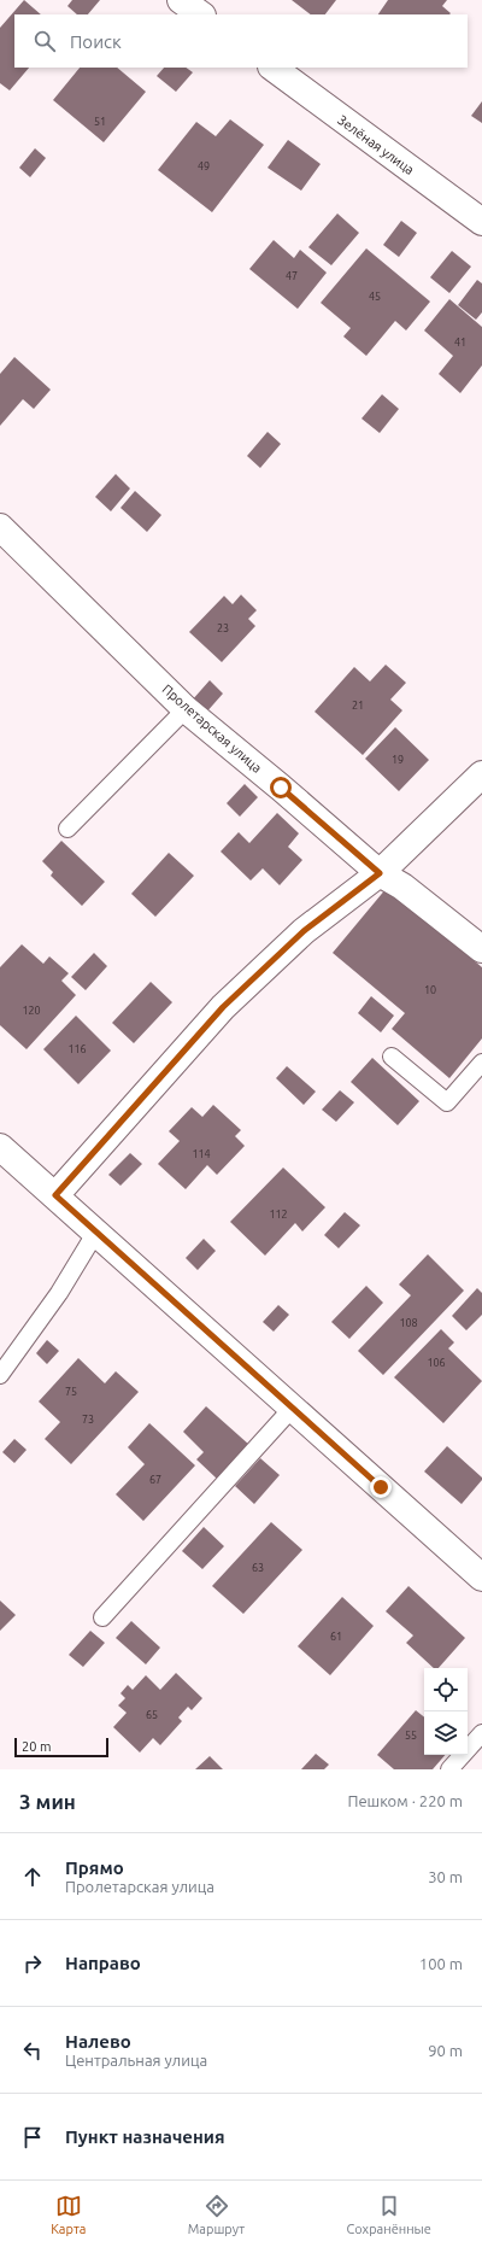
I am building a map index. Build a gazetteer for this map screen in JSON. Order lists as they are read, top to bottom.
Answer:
{
  "streets": {
    "street": ["Зелёная улица", "Пролетарская улица"]
  },
  "house_numbers": [
    "51",
    "49",
    "47",
    "45",
    "41",
    "23",
    "21",
    "19",
    "10",
    "120",
    "116",
    "114",
    "112",
    "108",
    "106",
    "75",
    "73",
    "67",
    "63",
    "61",
    "65",
    "55"
  ],
  "scale_bar": "20 m",
  "page": {
    "search": "Поиск",
    "scale": "20 m",
    "heading": ["3 мин", "Пешком · 220 m"],
    "list": [
      ["Прямо", "Пролетарская улица", "30 m"],
      ["Направо", "100 m"],
      ["Налево", "Центральная улица", "90 m"],
      "Пункт назначения"
    ],
    "nav": ["Карта", "Маршрут", "Сохранённые"]
  }
}
